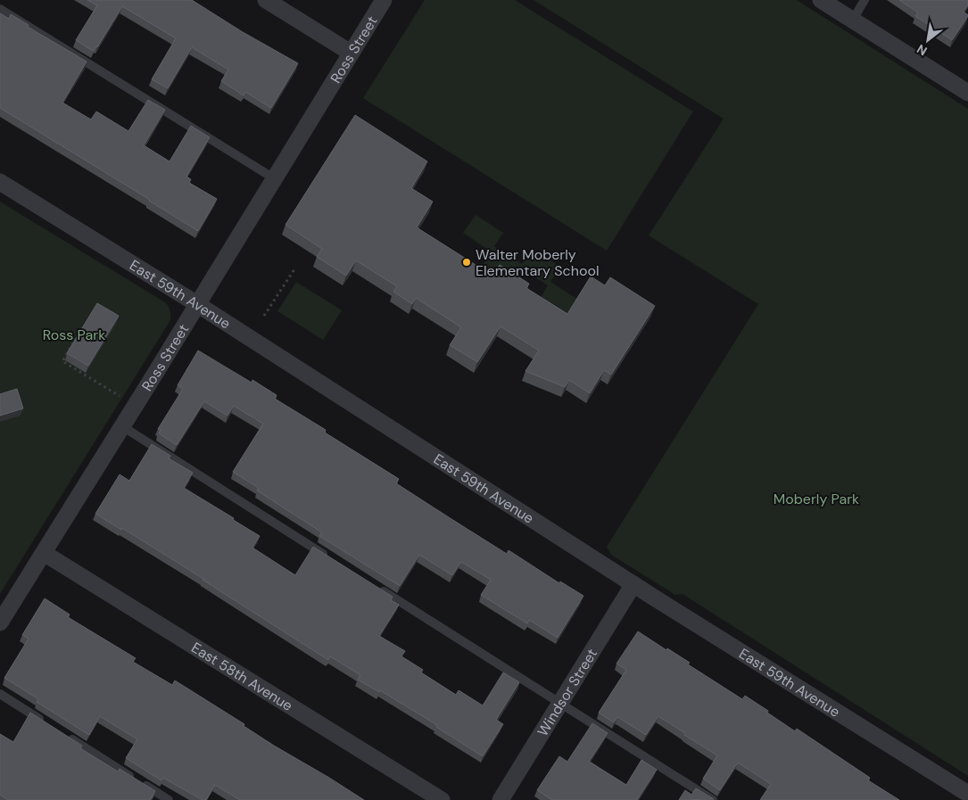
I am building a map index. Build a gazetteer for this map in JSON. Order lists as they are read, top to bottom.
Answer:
{
  "streets": {
    "street": [
      "Ross Street",
      "East 59th Avenue",
      "East 58th Avenue",
      "Windsor Street"
    ]
  },
  "crossings": [
    ["Ross Street", "East 59th Avenue"],
    ["Ross Street", "East 58th Avenue"],
    ["East 59th Avenue", "Windsor Street"]
  ],
  "parks": ["Ross Park", "Moberly Park"],
  "places": ["Walter Moberly Elementary School"],
  "north": "bottom left"
}
